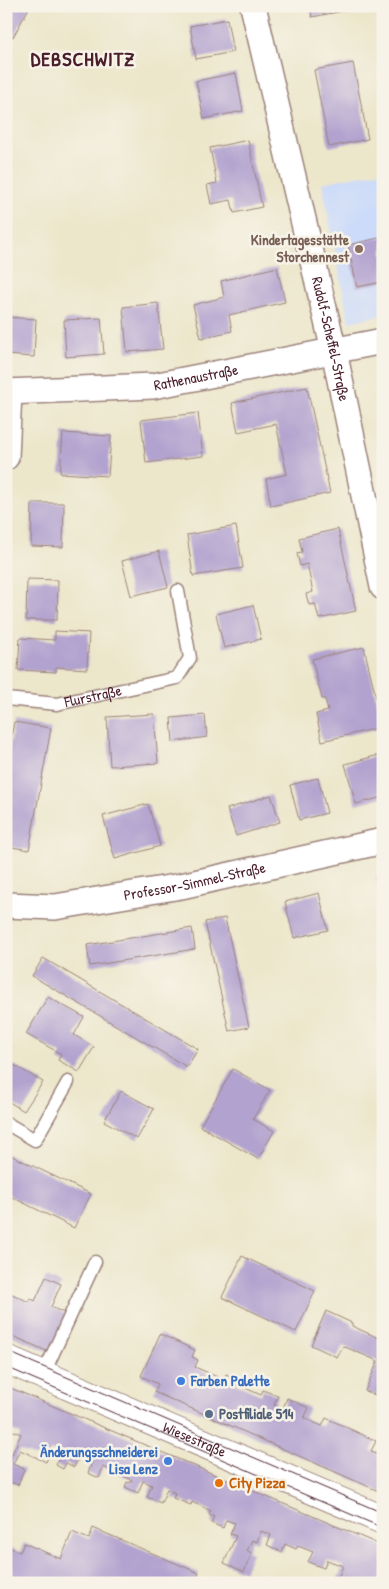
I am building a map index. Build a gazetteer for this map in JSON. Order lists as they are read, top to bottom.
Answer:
{
  "streets": {
    "street": [
      "Rudolf-Scheffel-Straße",
      "Rathenaustraße",
      "Professor-Simmel-Straße",
      "Wiesestraße"
    ],
    "lane": ["Flurstraße"]
  },
  "crossings": [
    ["Rudolf-Scheffel-Straße", "Rathenaustraße"]
  ],
  "districts": ["DEBSCHWITZ"],
  "places": [
    "Kindertagesstätte Storchennest",
    "Farben Palette",
    "Postfiliale 514",
    "Änderungsschneiderei Lisa Lenz",
    "City Pizza"
  ]
}
